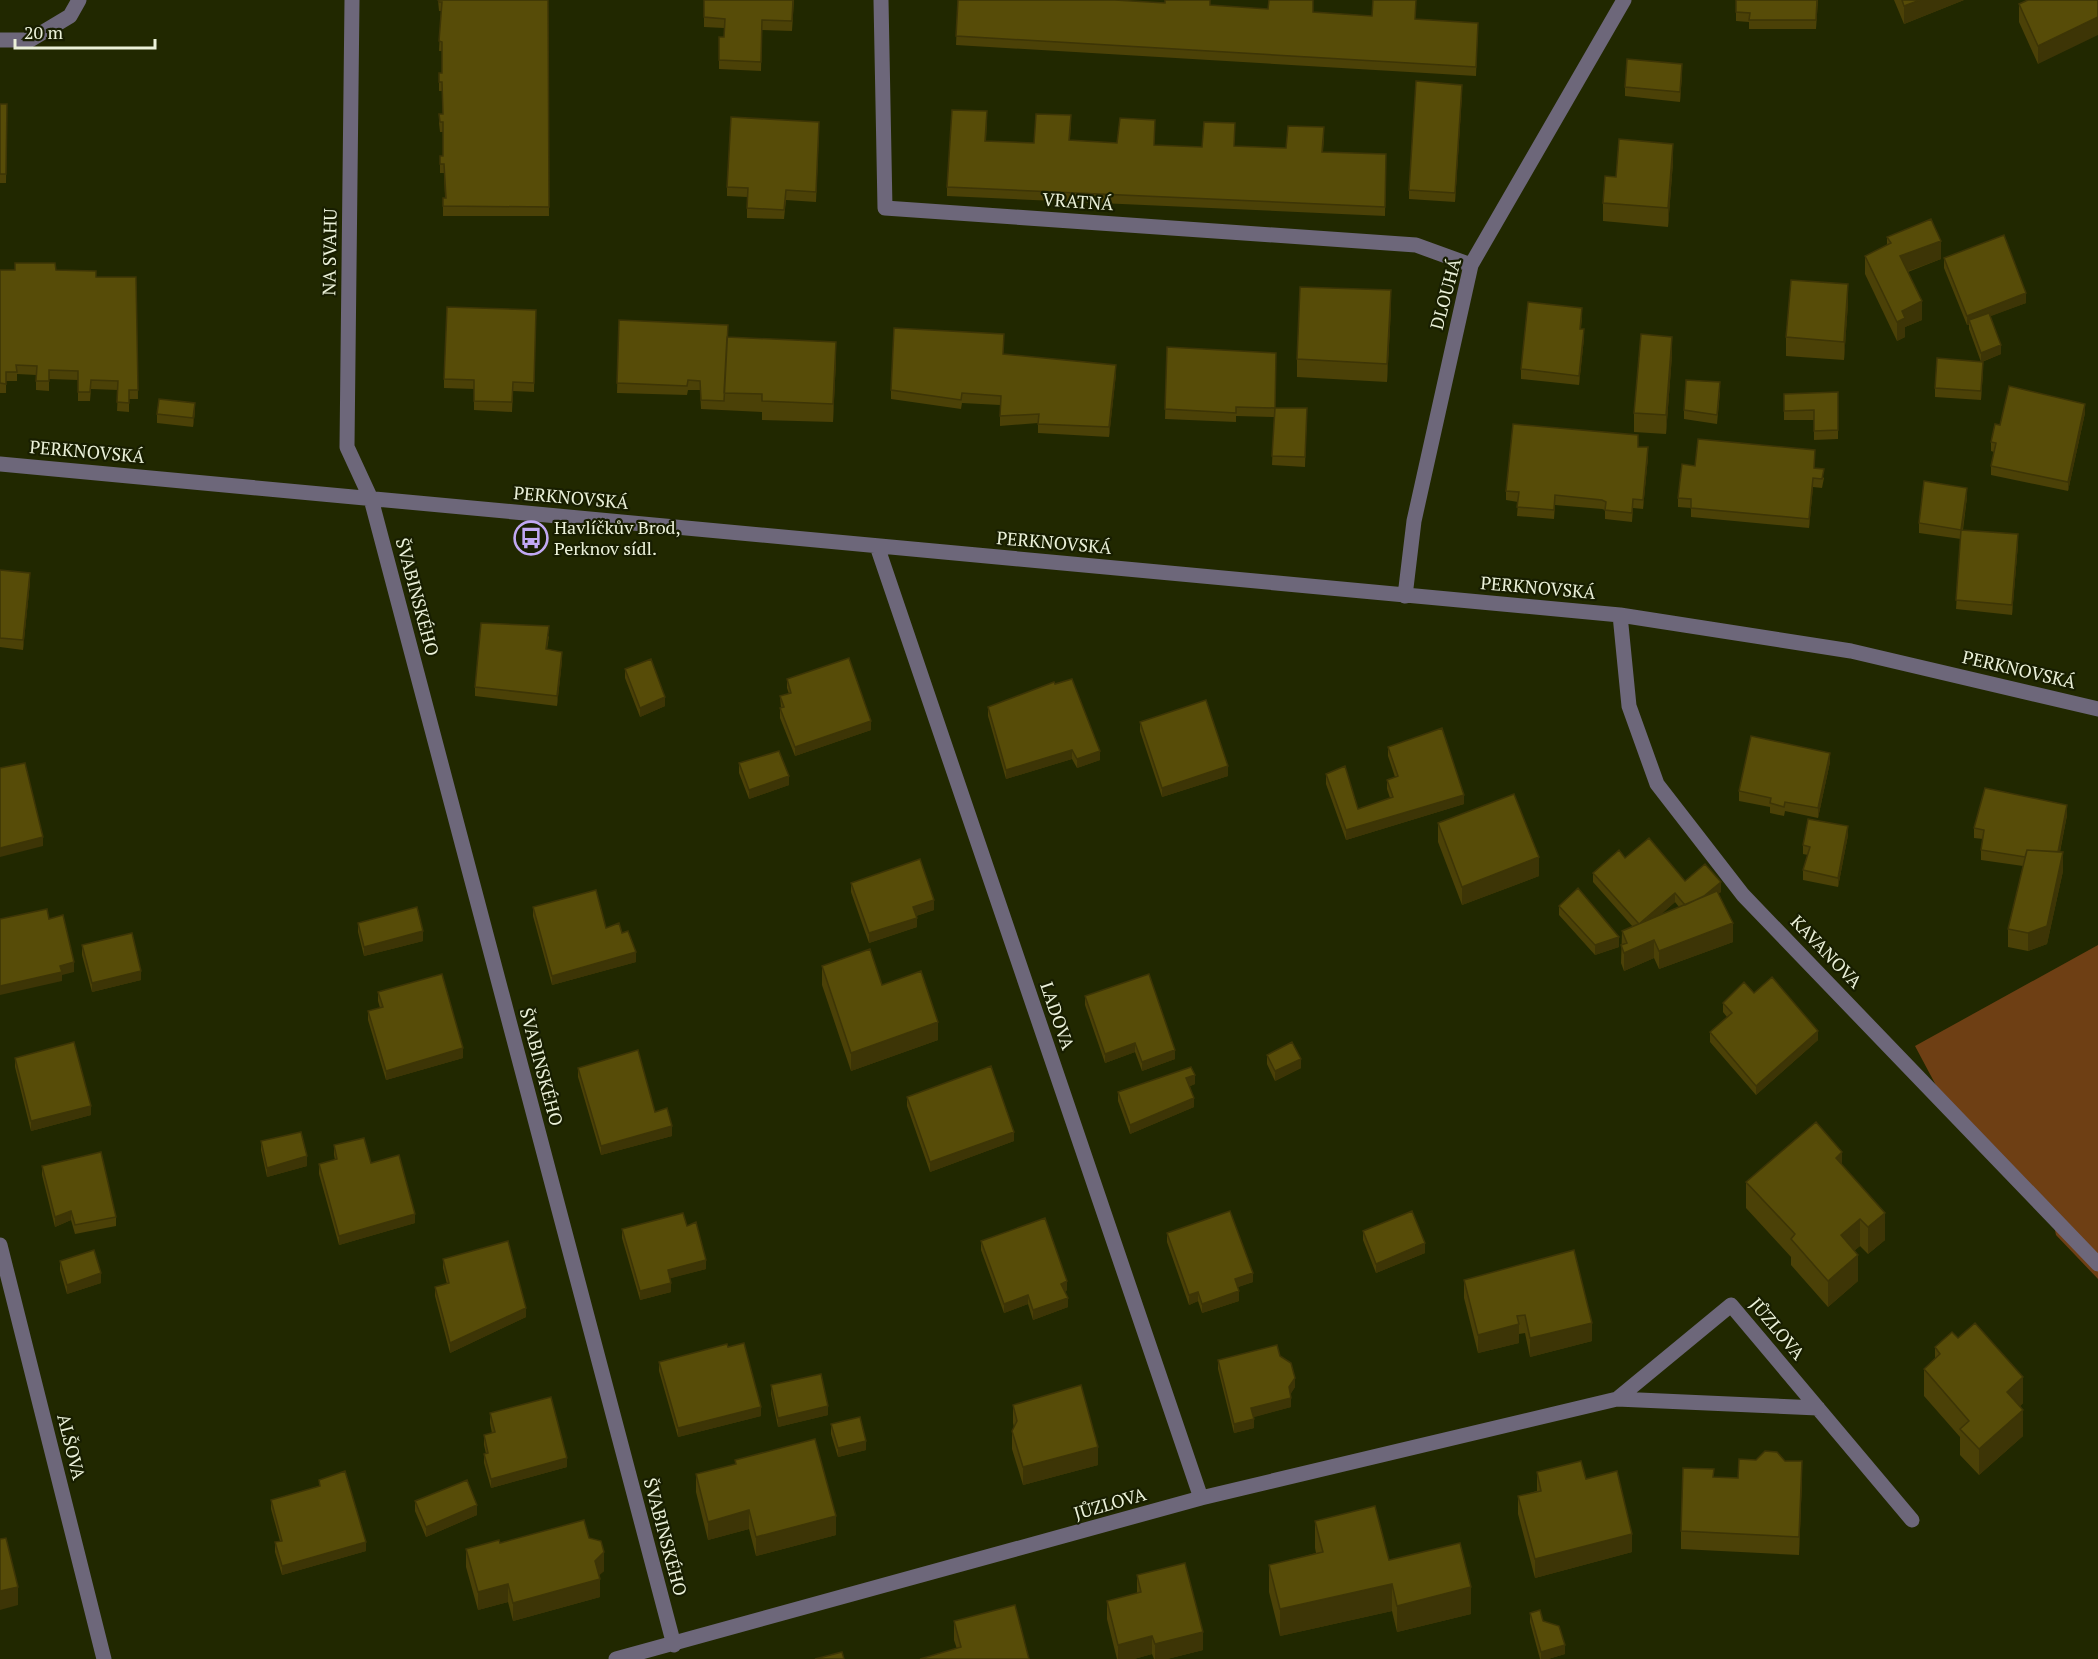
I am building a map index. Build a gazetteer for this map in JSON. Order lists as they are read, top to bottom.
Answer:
{
  "streets": {
    "street": [
      "VRATNÁ",
      "NA SVAHU",
      "DLOUHÁ",
      "PERKNOVSKÁ",
      "ŠVABINSKÉHO",
      "KAVANOVA",
      "LADOVA",
      "JŮZLOVA",
      "ALŠOVA"
    ]
  },
  "crossings": [
    ["VRATNÁ", "DLOUHÁ"],
    ["NA SVAHU", "PERKNOVSKÁ"],
    ["NA SVAHU", "ŠVABINSKÉHO"],
    ["DLOUHÁ", "PERKNOVSKÁ"],
    ["PERKNOVSKÁ", "ŠVABINSKÉHO"],
    ["PERKNOVSKÁ", "KAVANOVA"],
    ["PERKNOVSKÁ", "LADOVA"],
    ["ŠVABINSKÉHO", "JŮZLOVA"],
    ["LADOVA", "JŮZLOVA"]
  ],
  "places": {
    "bus stop": ["Havlíčkův Brod, Perknov sídl."]
  },
  "scale_bar": "20 m"
}
